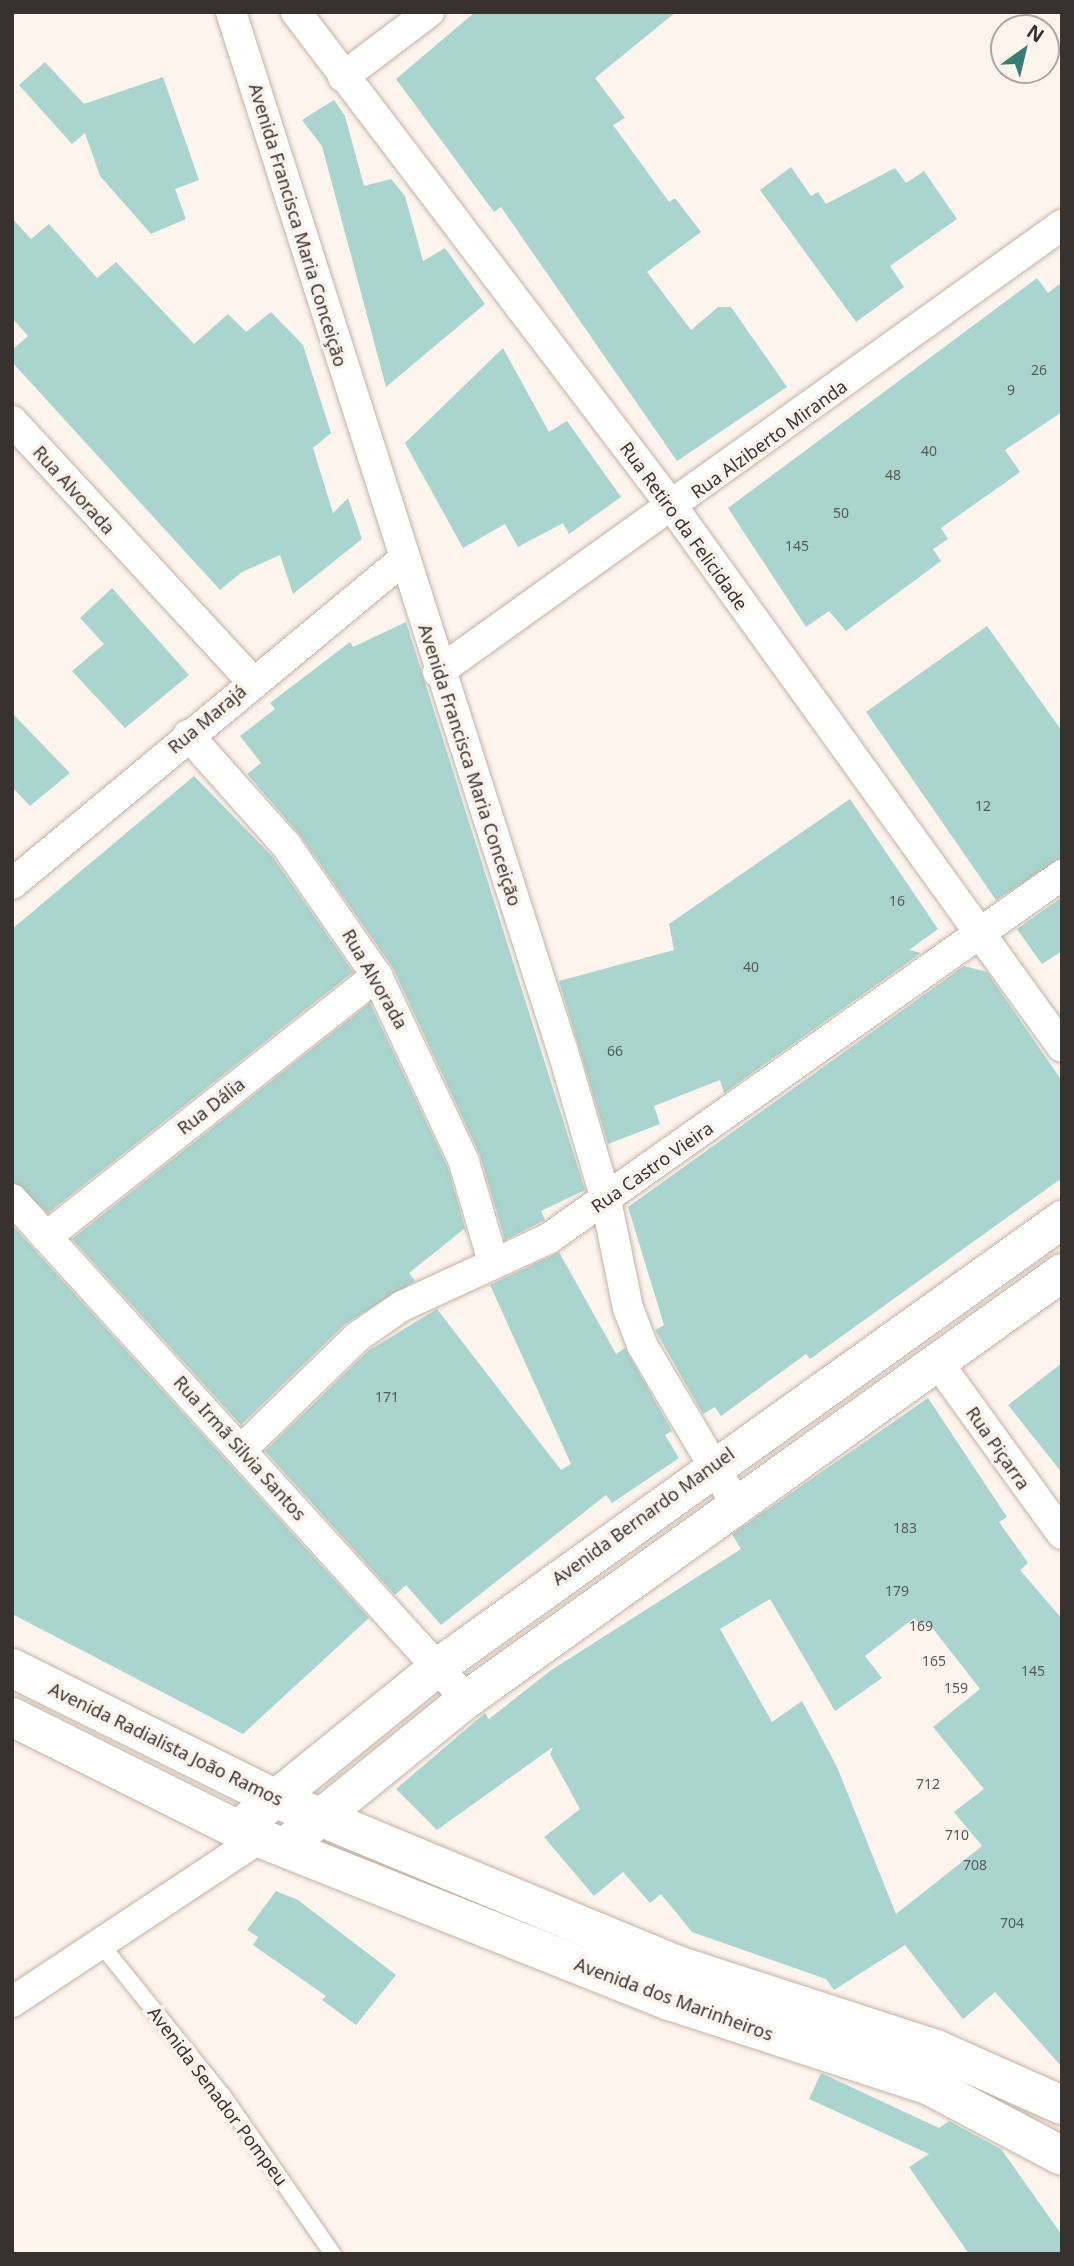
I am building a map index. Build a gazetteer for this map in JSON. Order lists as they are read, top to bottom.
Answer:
{
  "streets": {
    "main road": ["Avenida Radialista João Ramos", "Avenida dos Marinheiros"],
    "street": [
      "Avenida Francisca Maria Conceição",
      "Rua Alziberto Miranda",
      "Rua Alvorada",
      "Rua Retiro da Felicidade",
      "Rua Marajá",
      "Rua Dália",
      "Rua Castro Vieira",
      "Rua Irmã Silvia Santos",
      "Rua Piçarra",
      "Avenida Bernardo Manuel"
    ],
    "lane": ["Avenida Senador Pompeu"]
  },
  "crossings": [
    ["Avenida Francisca Maria Conceição", "Rua Alziberto Miranda"],
    ["Avenida Francisca Maria Conceição", "Rua Marajá"],
    ["Avenida Francisca Maria Conceição", "Rua Castro Vieira"],
    ["Avenida Francisca Maria Conceição", "Avenida Bernardo Manuel"],
    ["Rua Alziberto Miranda", "Rua Retiro da Felicidade"],
    ["Rua Alvorada", "Rua Marajá"],
    ["Rua Alvorada", "Rua Dália"],
    ["Rua Alvorada", "Rua Castro Vieira"],
    ["Rua Retiro da Felicidade", "Rua Castro Vieira"],
    ["Rua Dália", "Rua Irmã Silvia Santos"],
    ["Rua Castro Vieira", "Rua Irmã Silvia Santos"],
    ["Rua Irmã Silvia Santos", "Avenida Bernardo Manuel"],
    ["Avenida Bernardo Manuel", "Avenida Radialista João Ramos"],
    ["Avenida Bernardo Manuel", "Avenida dos Marinheiros"],
    ["Avenida Radialista João Ramos", "Avenida dos Marinheiros"]
  ],
  "house_numbers": [
    "26",
    "9",
    "40",
    "48",
    "50",
    "145",
    "12",
    "16",
    "40",
    "66",
    "171",
    "183",
    "179",
    "169",
    "165",
    "145",
    "159",
    "712",
    "710",
    "708",
    "704"
  ],
  "north": "top right"
}
